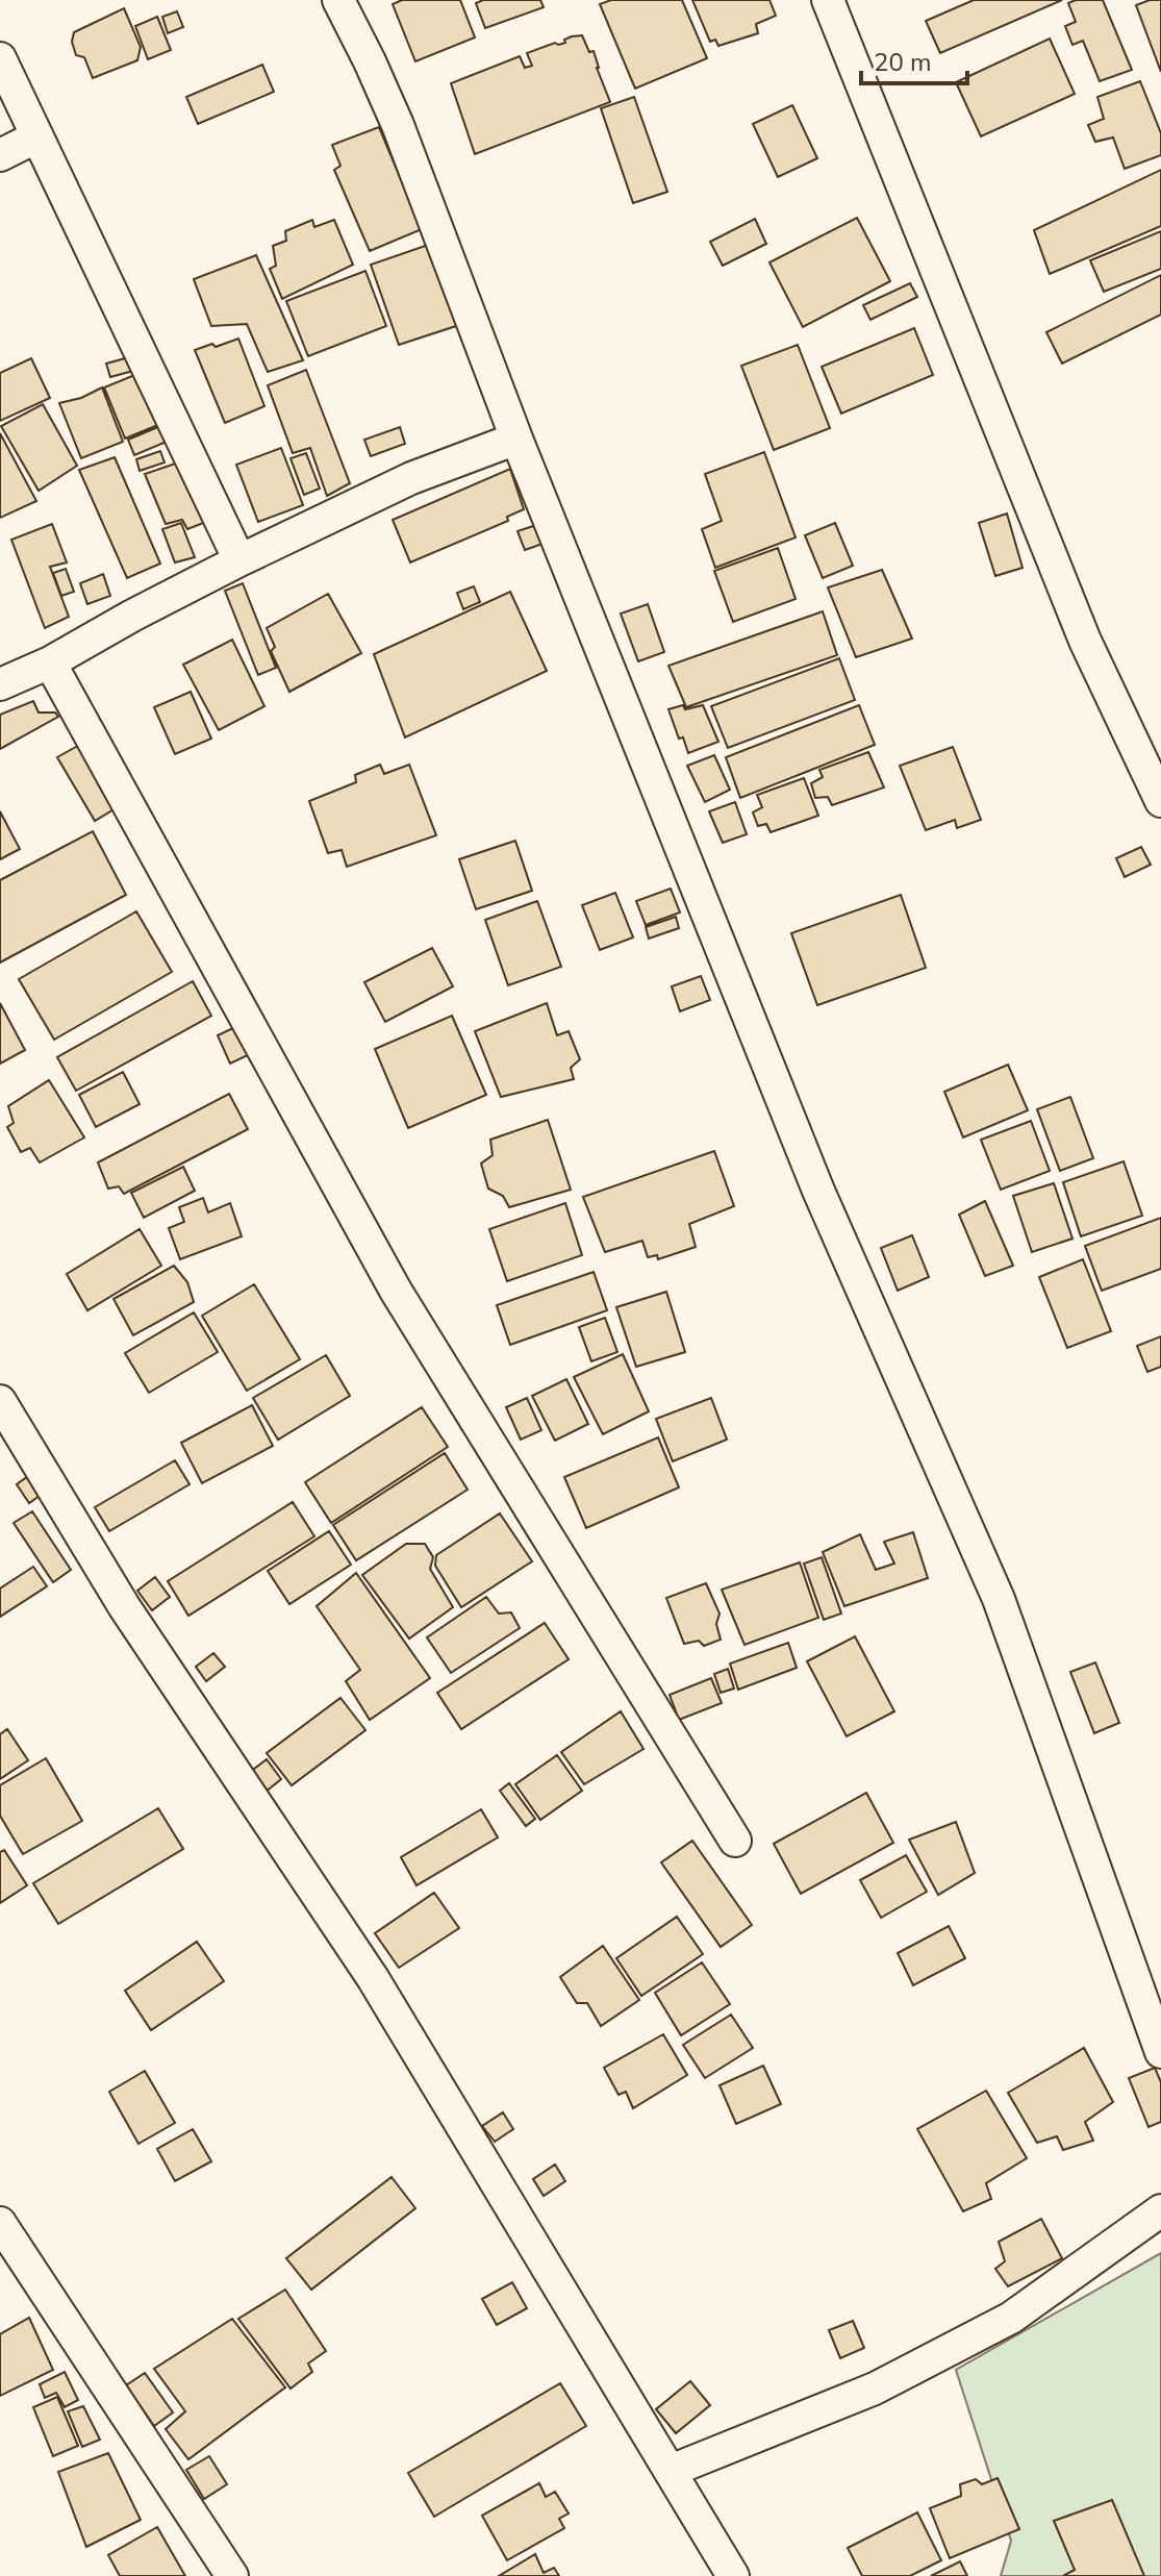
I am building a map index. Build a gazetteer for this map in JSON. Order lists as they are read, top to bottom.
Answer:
{
  "scale_bar": "20 m"
}
